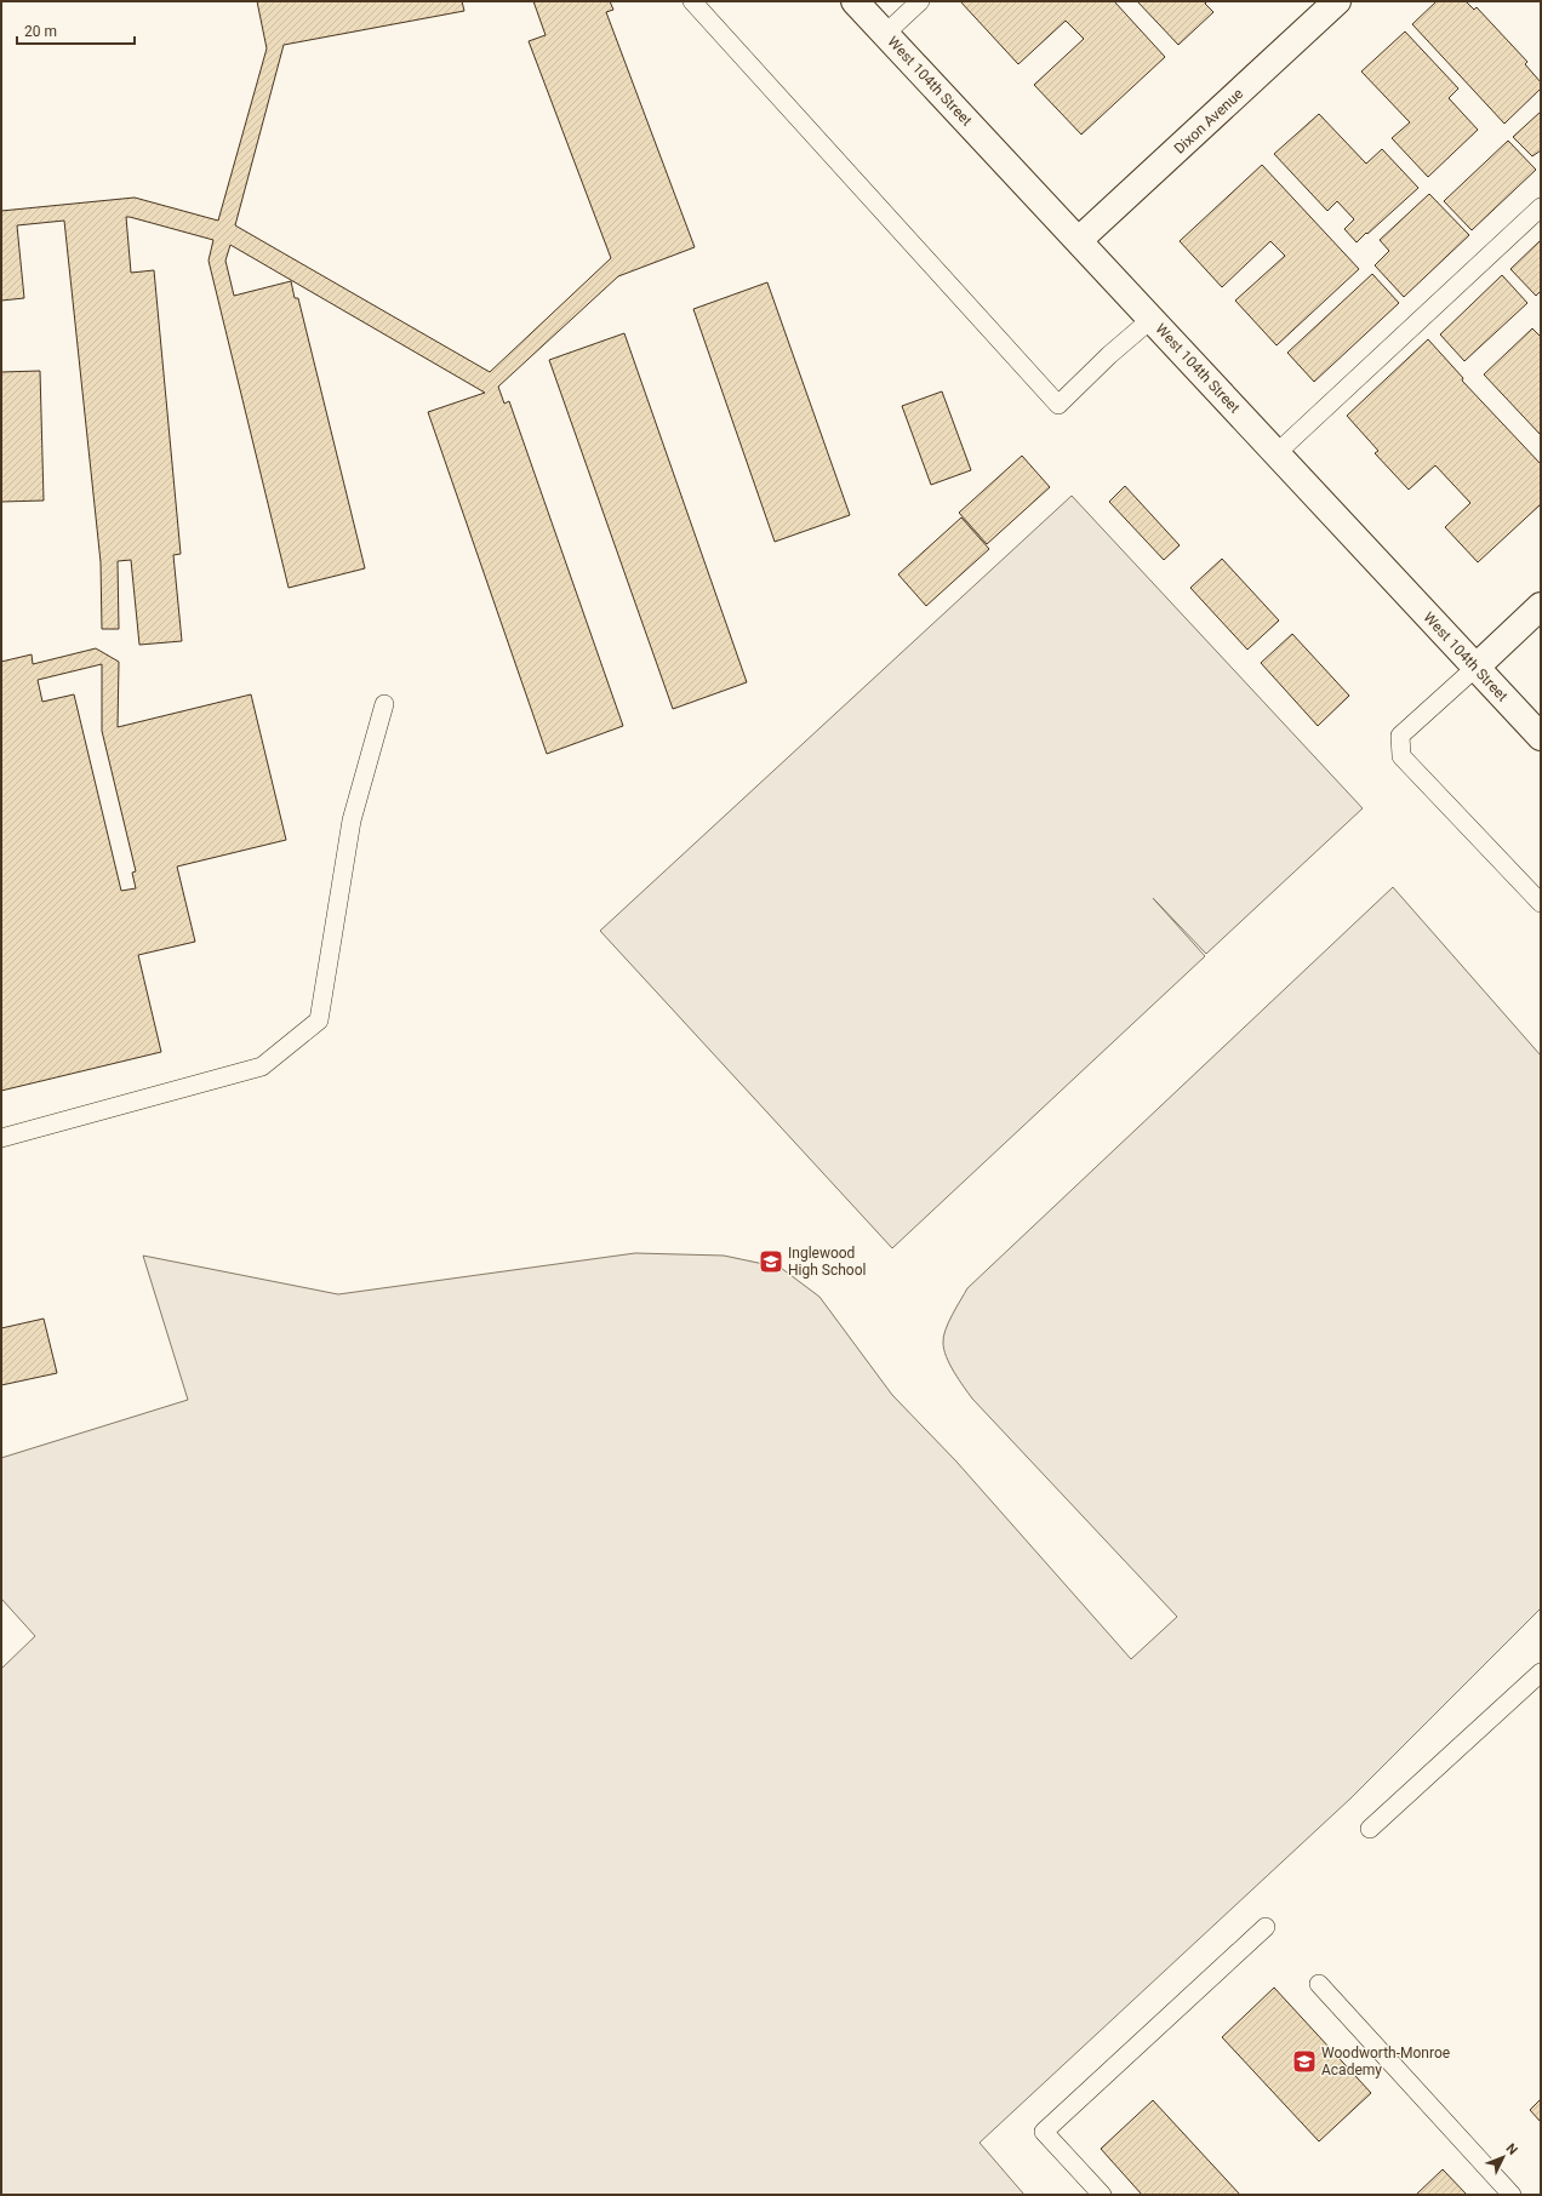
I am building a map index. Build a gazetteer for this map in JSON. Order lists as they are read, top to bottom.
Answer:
{
  "streets": {
    "street": ["West 104th Street", "Dixon Avenue"]
  },
  "crossings": [
    ["West 104th Street", "Dixon Avenue"]
  ],
  "places": {
    "school or university": ["Inglewood High School", "Woodworth-Monroe Academy"]
  },
  "scale_bar": "20 m",
  "north": "top right"
}
